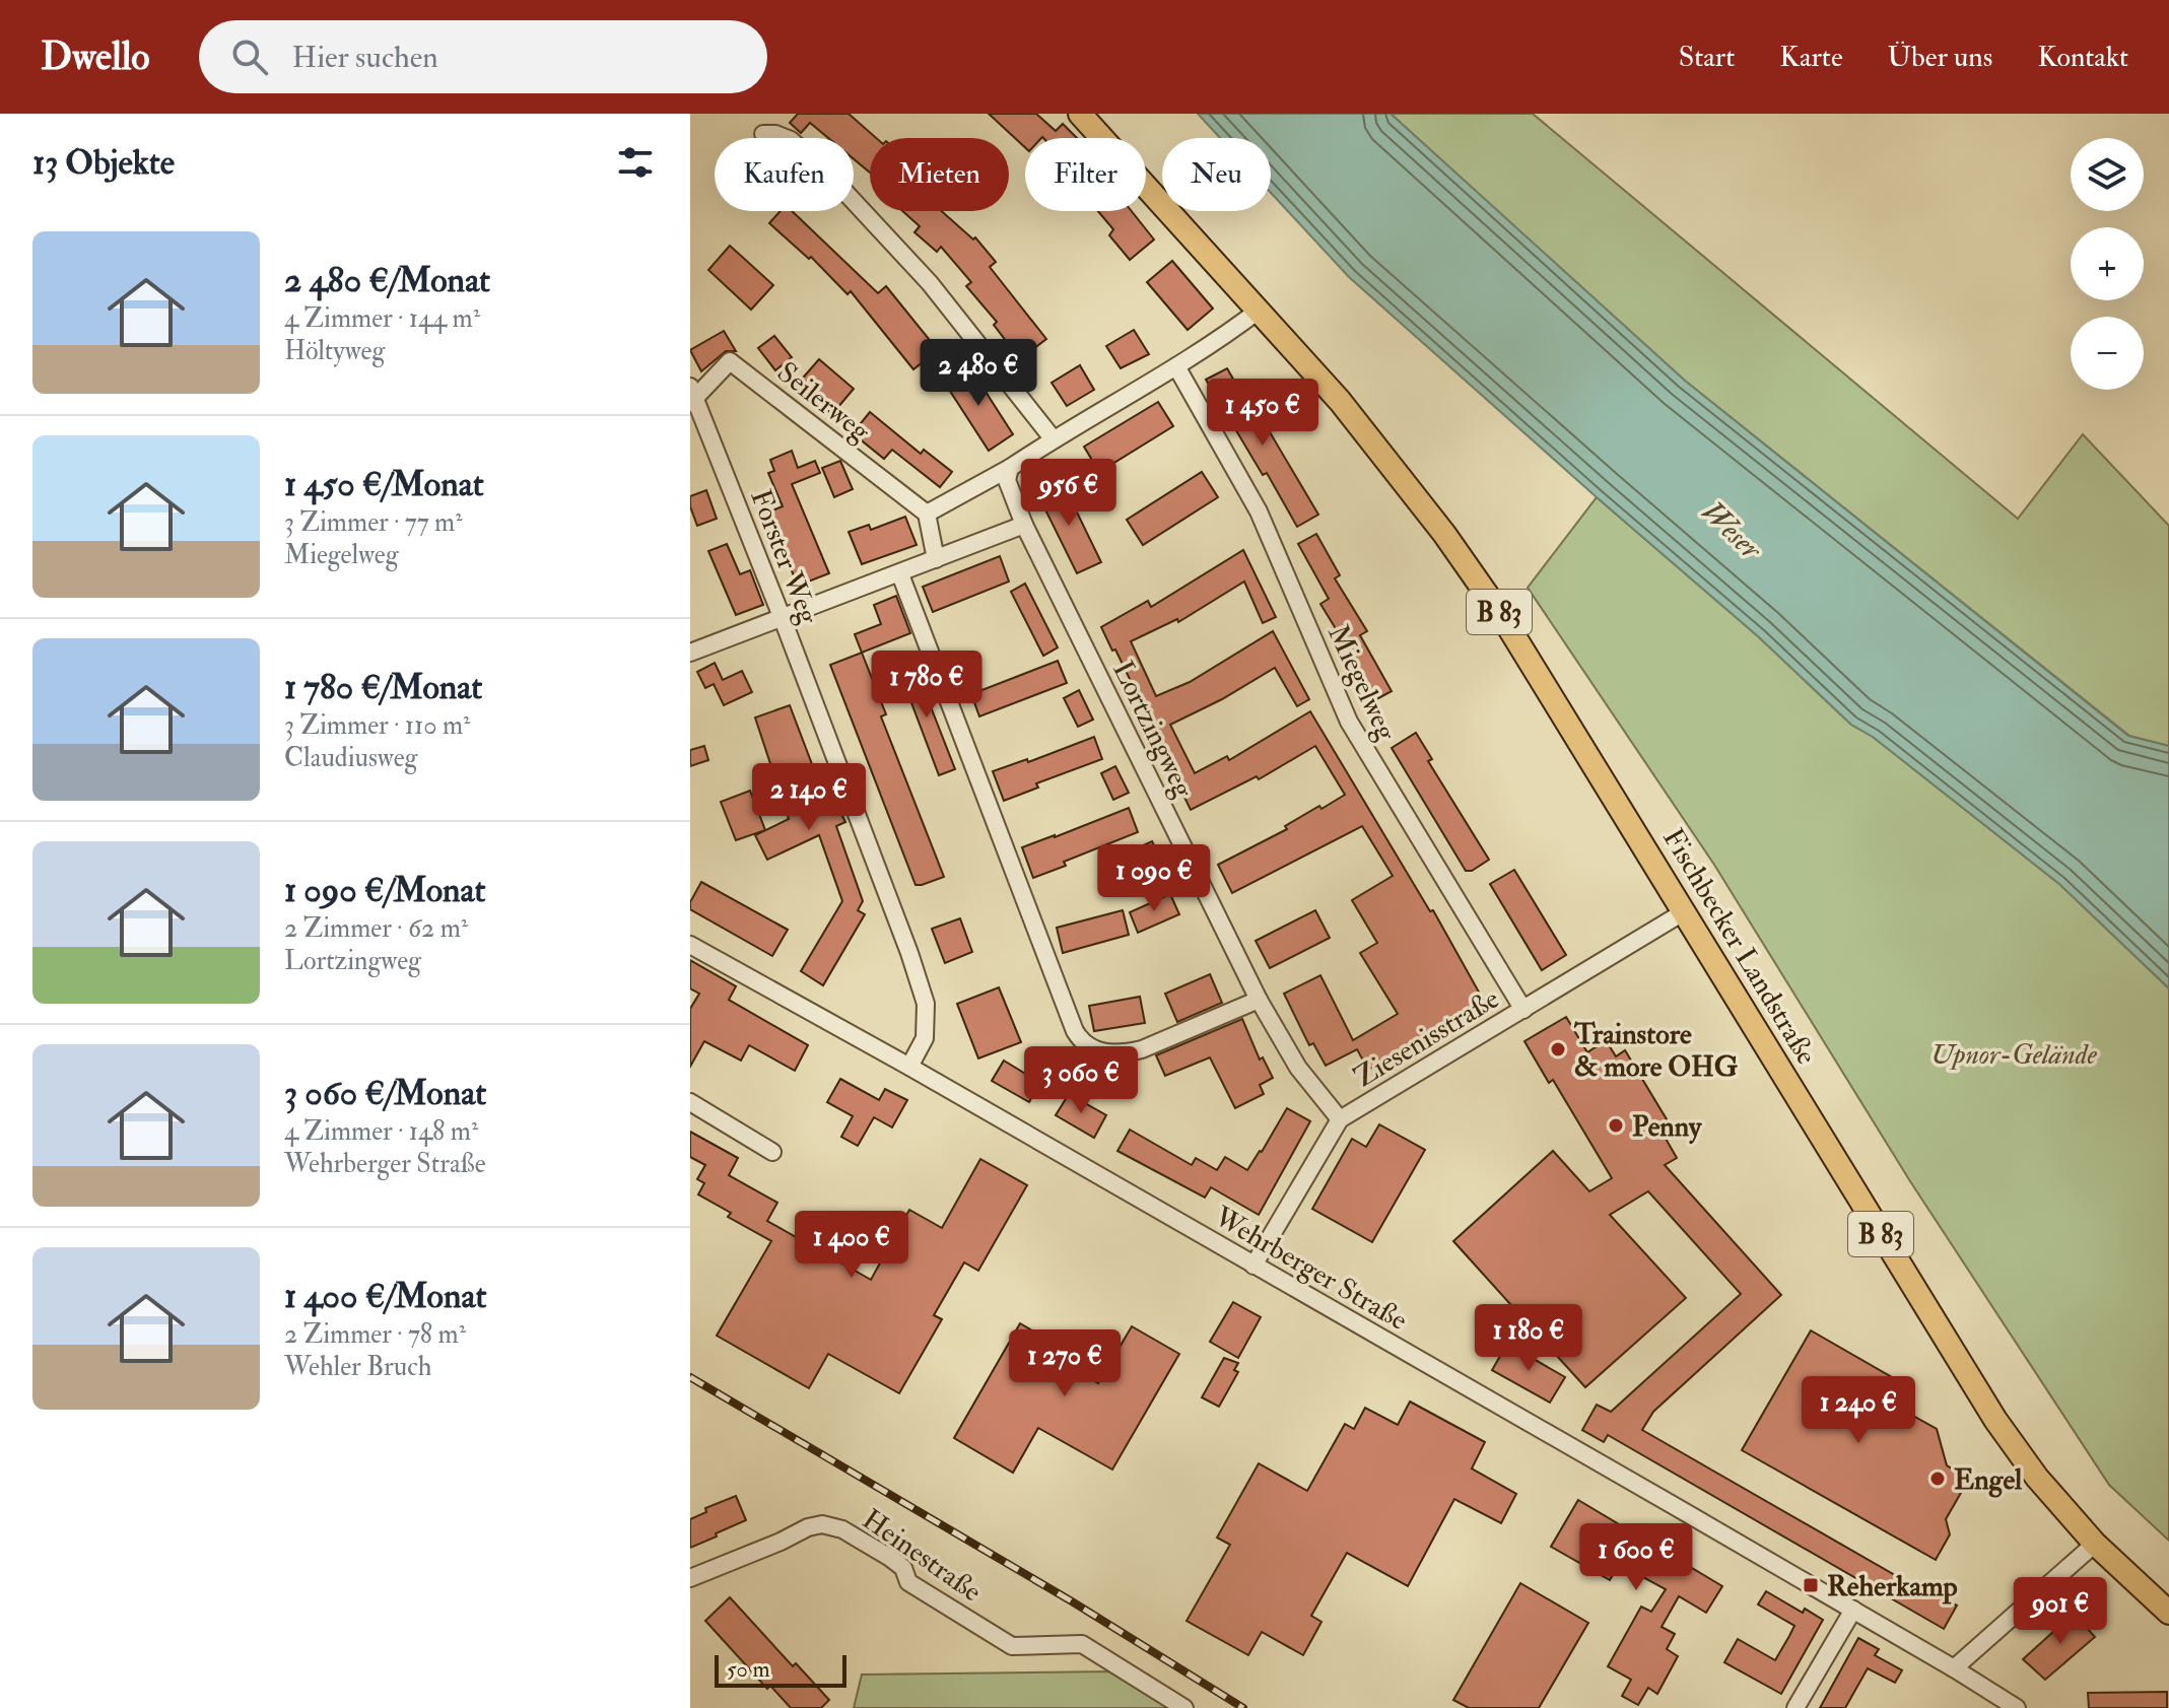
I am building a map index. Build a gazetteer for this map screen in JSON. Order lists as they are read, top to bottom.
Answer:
{
  "streets": {
    "main road": ["B 83", "Fischbecker Landstraße"],
    "street": [
      "Seilerweg",
      "Forster Weg",
      "Miegelweg",
      "Lortzingweg",
      "Ziesenisstraße",
      "Wehrberger Straße",
      "Heinestraße"
    ]
  },
  "crossings": [
    ["Seilerweg", "Forster Weg"],
    ["Forster Weg", "Wehrberger Straße"],
    ["B 83", "Fischbecker Landstraße"],
    ["Miegelweg", "Ziesenisstraße"],
    ["Lortzingweg", "Ziesenisstraße"],
    ["Fischbecker Landstraße", "Ziesenisstraße"],
    ["Ziesenisstraße", "Wehrberger Straße"]
  ],
  "water": ["Weser"],
  "parks": ["Upnor-Gelände"],
  "places": {
    "other": ["Trainstore & more OHG", "Penny", "Engel"],
    "transit": ["Reherkamp"]
  },
  "scale_bar": "50 m",
  "page": {
    "header": "Dwello",
    "search": "Hier suchen",
    "nav": [
      "Start",
      "Karte",
      "Über uns",
      "Kontakt"
    ],
    "heading": "13 Objekte",
    "map_buttons": ["+", "−"],
    "chip": [
      "Kaufen",
      "Mieten",
      "Filter",
      "Neu"
    ],
    "list": [
      {
        "name": "2 480 €/Monat",
        "note": "4 Zimmer · 144 m² · Höltyweg"
      },
      {
        "name": "1 450 €/Monat",
        "note": "3 Zimmer · 77 m² · Miegelweg"
      },
      {
        "name": "1 780 €/Monat",
        "note": "3 Zimmer · 110 m² · Claudiusweg"
      },
      {
        "name": "1 090 €/Monat",
        "note": "2 Zimmer · 62 m² · Lortzingweg"
      },
      {
        "name": "3 060 €/Monat",
        "note": "4 Zimmer · 148 m² · Wehrberger Straße"
      },
      {
        "name": "1 400 €/Monat",
        "note": "2 Zimmer · 78 m² · Wehler Bruch"
      }
    ],
    "price": [
      "2 480 €",
      "1 450 €",
      "956 €",
      "1 780 €",
      "2 140 €",
      "1 090 €",
      "3 060 €",
      "1 400 €",
      "1 180 €",
      "1 270 €",
      "1 240 €",
      "1 600 €",
      "901 €"
    ],
    "scale": "50 m"
  }
}
